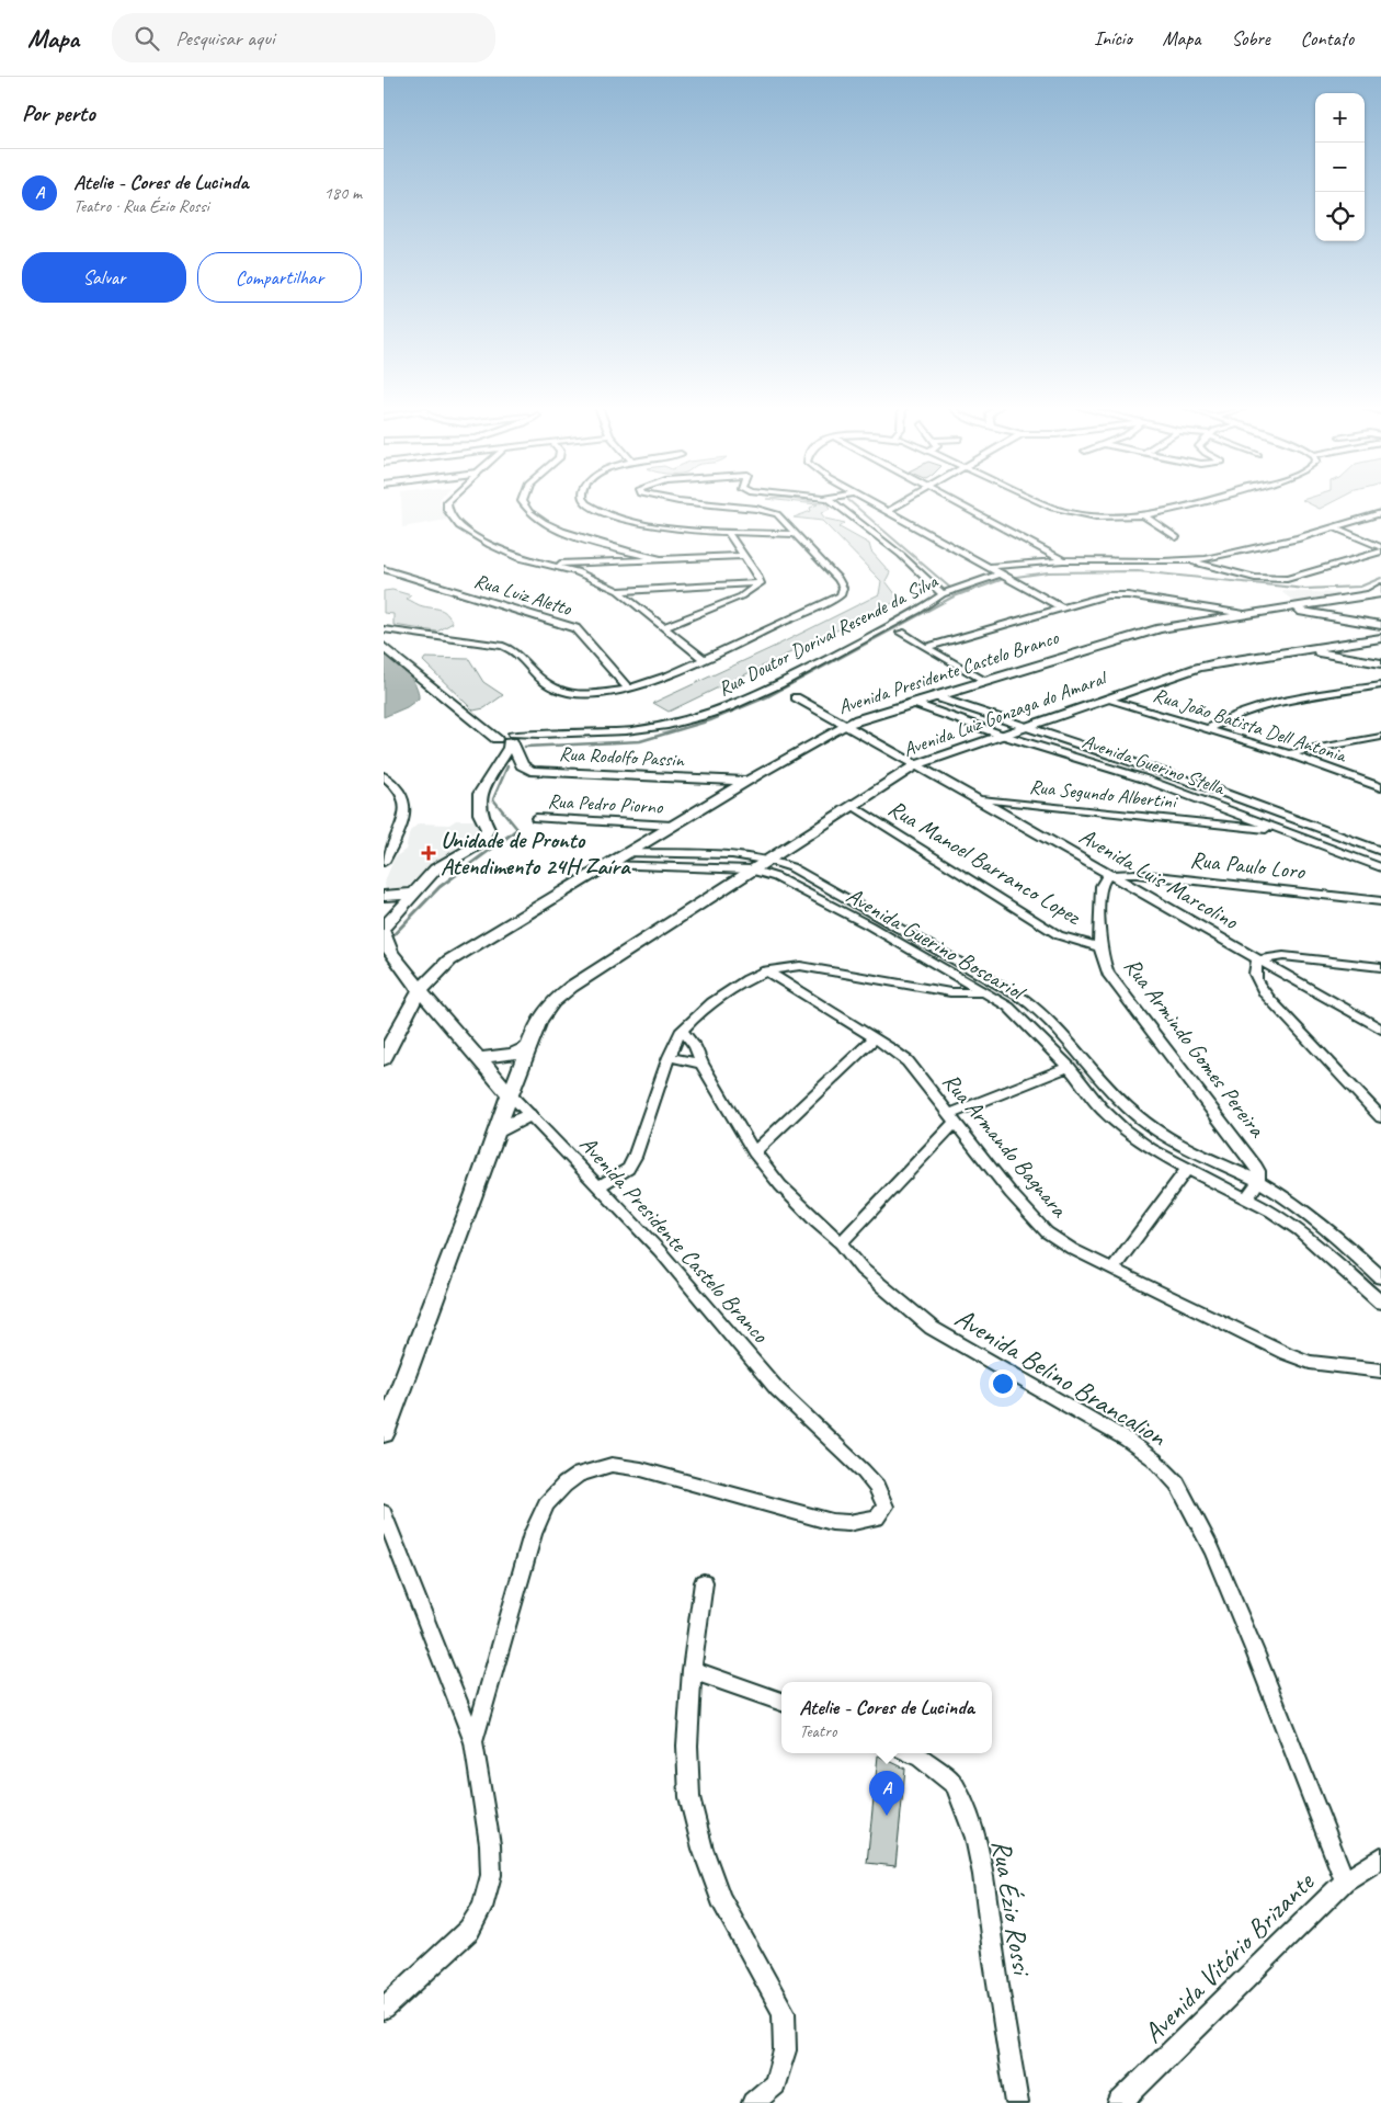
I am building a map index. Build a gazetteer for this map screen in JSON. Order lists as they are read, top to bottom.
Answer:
{
  "streets": {
    "street": [
      "Rua Luiz Aletto",
      "Rua Doutor Dorival Resende da Silva",
      "Avenida Presidente Castelo Branco",
      "Avenida Luiz Gonzaga do Amaral",
      "Rua João Batista Dell Antonia",
      "Rua Rodolfo Passin",
      "Avenida Guerino Stella",
      "Rua Segundo Albertini",
      "Rua Pedro Piorno",
      "Rua Manoel Barranco Lopez",
      "Rua Paulo Loro",
      "Avenida Luis Marcolino",
      "Avenida Guerino Boscariol",
      "Rua Armindo Gomes Pereira",
      "Rua Armando Bagnara",
      "Avenida Belino Brancalion",
      "Rua Ézio Rossi",
      "Avenida Vitório Brizante"
    ]
  },
  "crossings": [
    ["Rua Doutor Dorival Resende da Silva", "Rua Rodolfo Passin"],
    ["Avenida Presidente Castelo Branco", "Avenida Luiz Gonzaga do Amaral"],
    ["Avenida Presidente Castelo Branco", "Rua Rodolfo Passin"],
    ["Avenida Presidente Castelo Branco", "Avenida Guerino Stella"],
    ["Avenida Presidente Castelo Branco", "Rua Pedro Piorno"],
    ["Avenida Presidente Castelo Branco", "Avenida Luis Marcolino"],
    ["Avenida Presidente Castelo Branco", "Avenida Guerino Boscariol"],
    ["Avenida Luiz Gonzaga do Amaral", "Rua João Batista Dell Antonia"],
    ["Avenida Luiz Gonzaga do Amaral", "Avenida Guerino Stella"],
    ["Avenida Luiz Gonzaga do Amaral", "Rua Manoel Barranco Lopez"],
    ["Avenida Luiz Gonzaga do Amaral", "Avenida Luis Marcolino"],
    ["Avenida Luiz Gonzaga do Amaral", "Avenida Guerino Boscariol"],
    ["Avenida Guerino Stella", "Rua Segundo Albertini"],
    ["Rua Segundo Albertini", "Avenida Luis Marcolino"],
    ["Rua Manoel Barranco Lopez", "Rua Armindo Gomes Pereira"],
    ["Rua Paulo Loro", "Avenida Luis Marcolino"],
    ["Rua Paulo Loro", "Rua Armindo Gomes Pereira"],
    ["Avenida Luis Marcolino", "Rua Armindo Gomes Pereira"],
    ["Avenida Guerino Boscariol", "Rua Armindo Gomes Pereira"],
    ["Avenida Belino Brancalion", "Avenida Vitório Brizante"]
  ],
  "places": {
    "health": ["Unidade de Pronto Atendimento 24H Zaíra"]
  },
  "page": {
    "header": "Mapa",
    "search": "Pesquisar aqui",
    "nav": [
      "Início",
      "Mapa",
      "Sobre",
      "Contato"
    ],
    "heading": "Por perto",
    "map_buttons": ["+", "−"],
    "list": [
      {
        "mark": "A",
        "name": "Atelie - Cores de Lucinda",
        "note": "Teatro · Rua Ézio Rossi",
        "value": "180 m"
      }
    ],
    "buttons": ["Salvar", "Compartilhar"],
    "popup": ["Atelie - Cores de Lucinda", "Teatro"],
    "pins": "A"
  }
}
